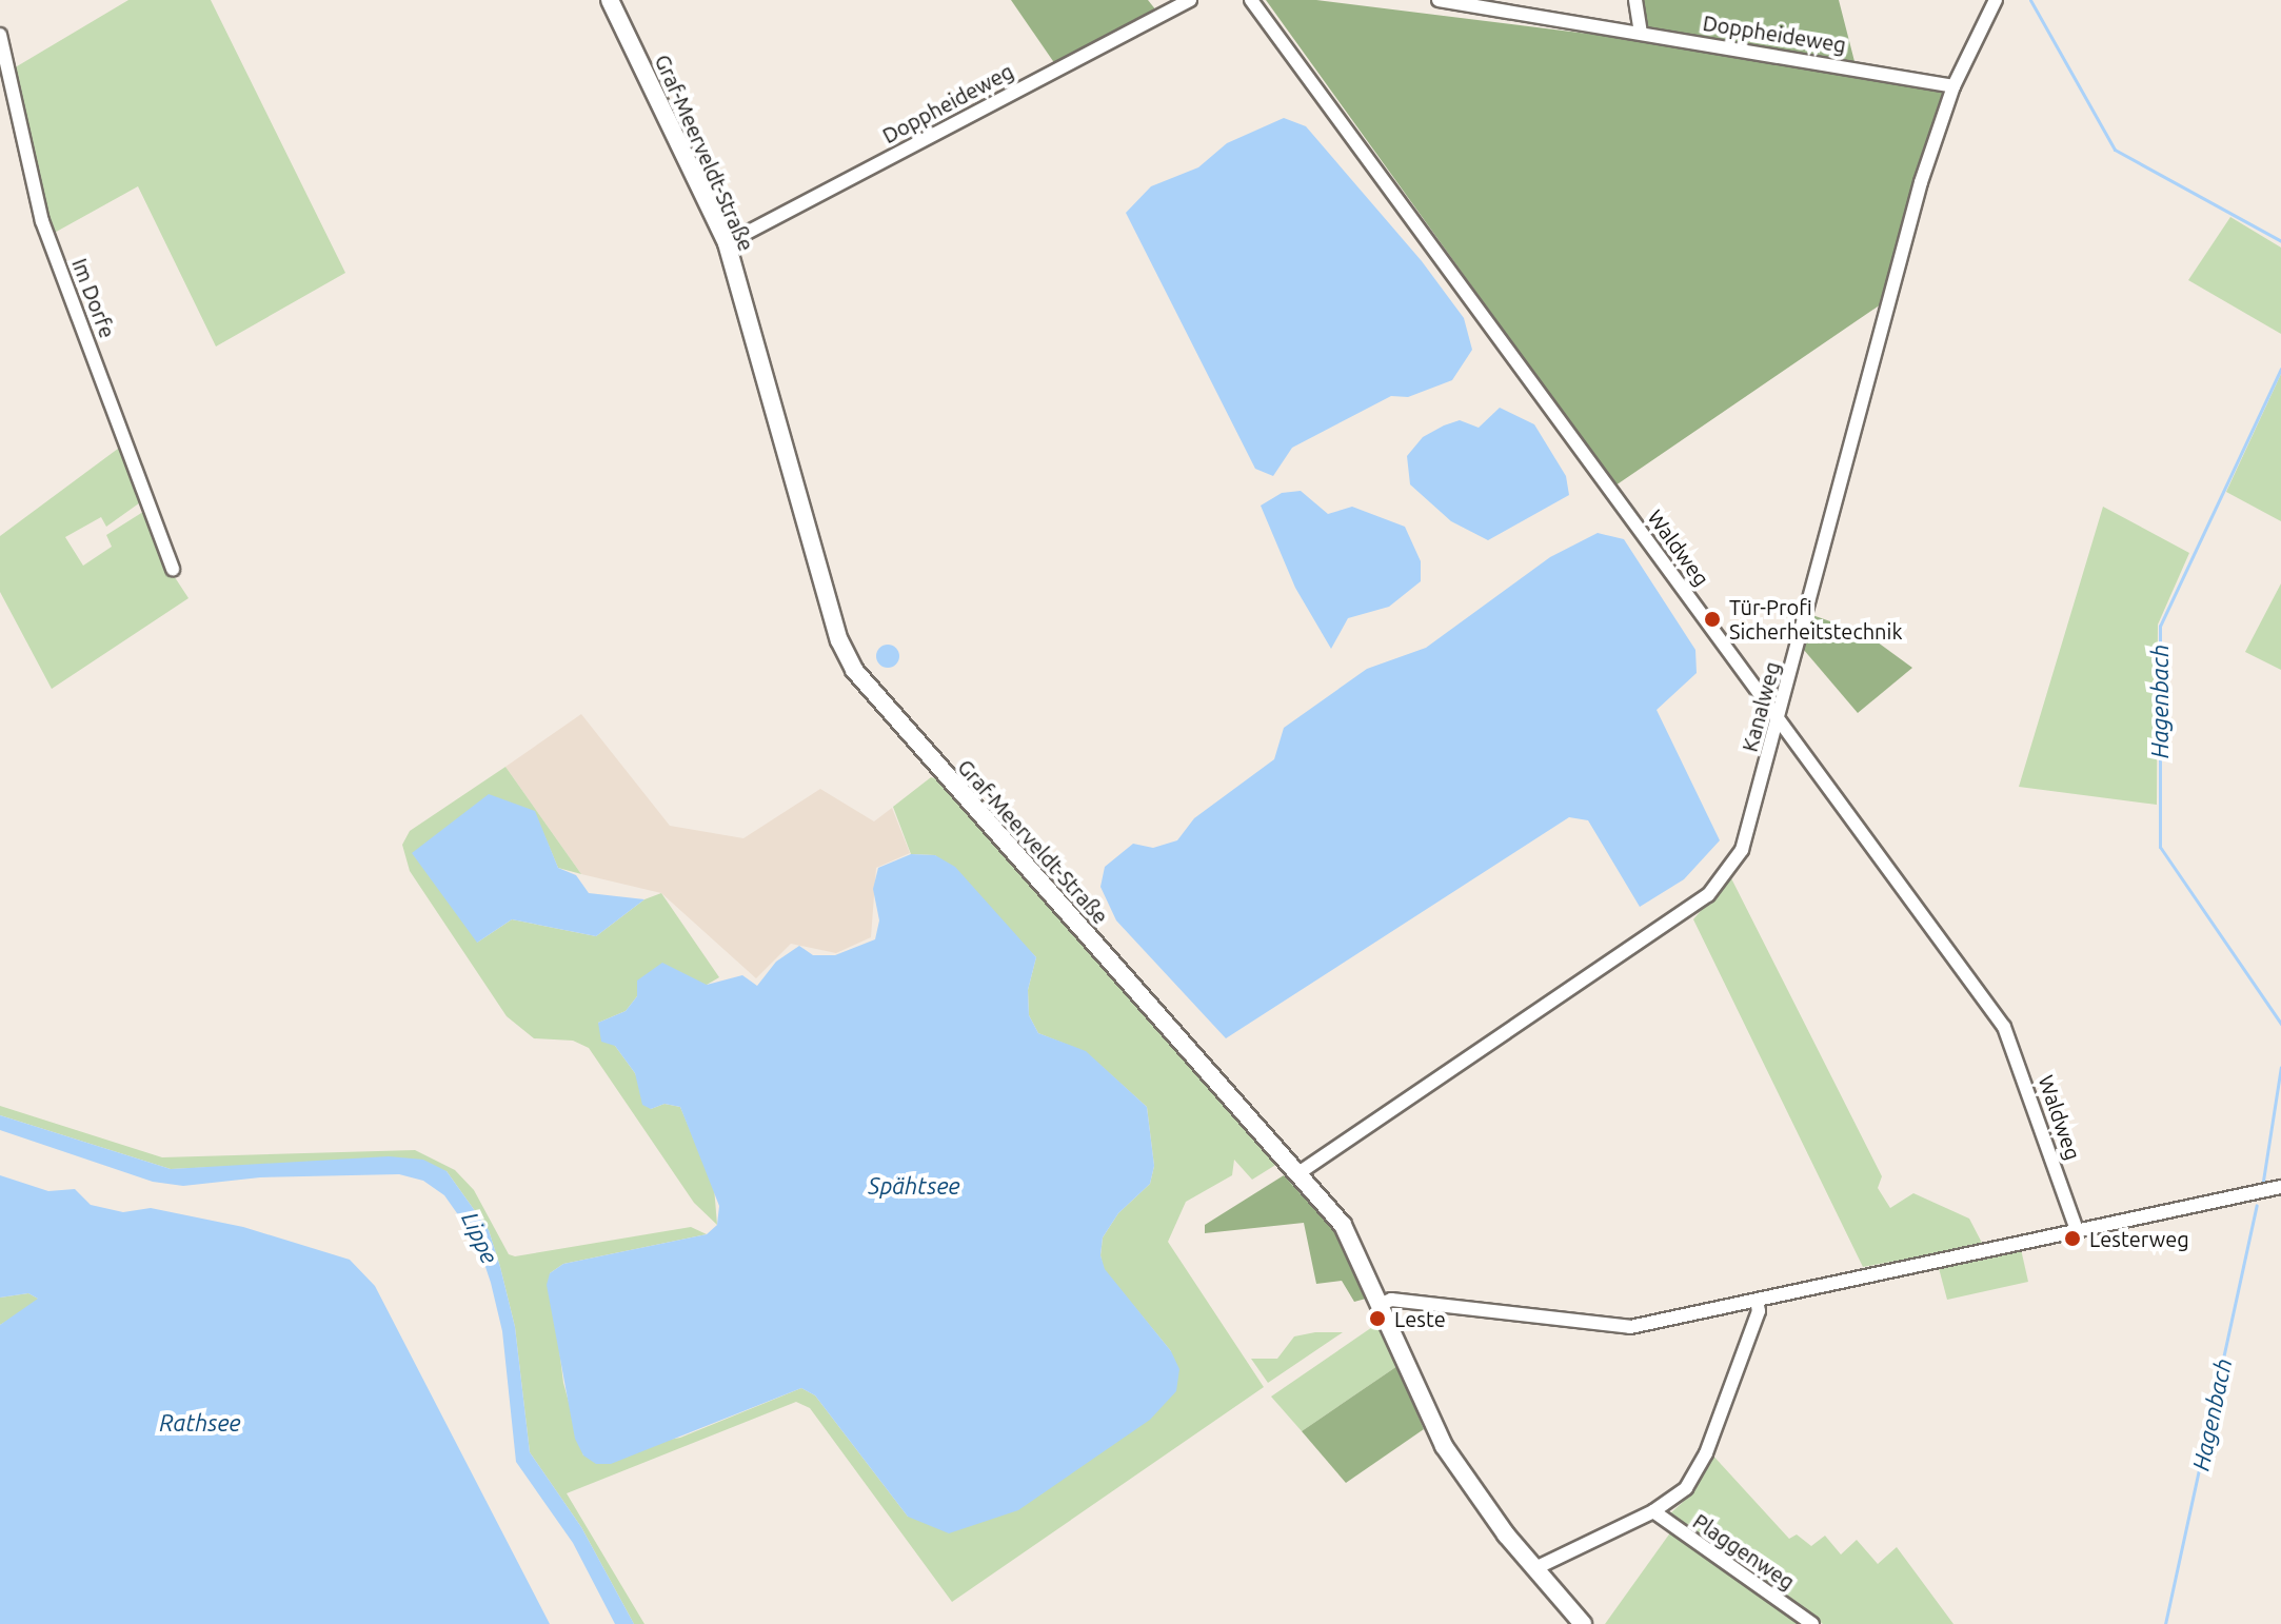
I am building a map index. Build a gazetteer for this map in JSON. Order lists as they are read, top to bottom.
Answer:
{
  "streets": {
    "main road": ["Graf-Meerveldt-Straße"],
    "street": [
      "Doppheideweg",
      "Im Dorfe",
      "Waldweg",
      "Kanalweg",
      "Plaggenweg"
    ]
  },
  "crossings": [
    ["Doppheideweg", "Graf-Meerveldt-Straße"],
    ["Doppheideweg", "Kanalweg"],
    ["Graf-Meerveldt-Straße", "Kanalweg"],
    ["Waldweg", "Kanalweg"]
  ],
  "water": [
    "Hagenbach",
    "Spähtsee",
    "Lippe",
    "Rathsee"
  ],
  "places": ["Tür-Profi Sicherheitstechnik", "Lesterweg", "Leste"]
}
